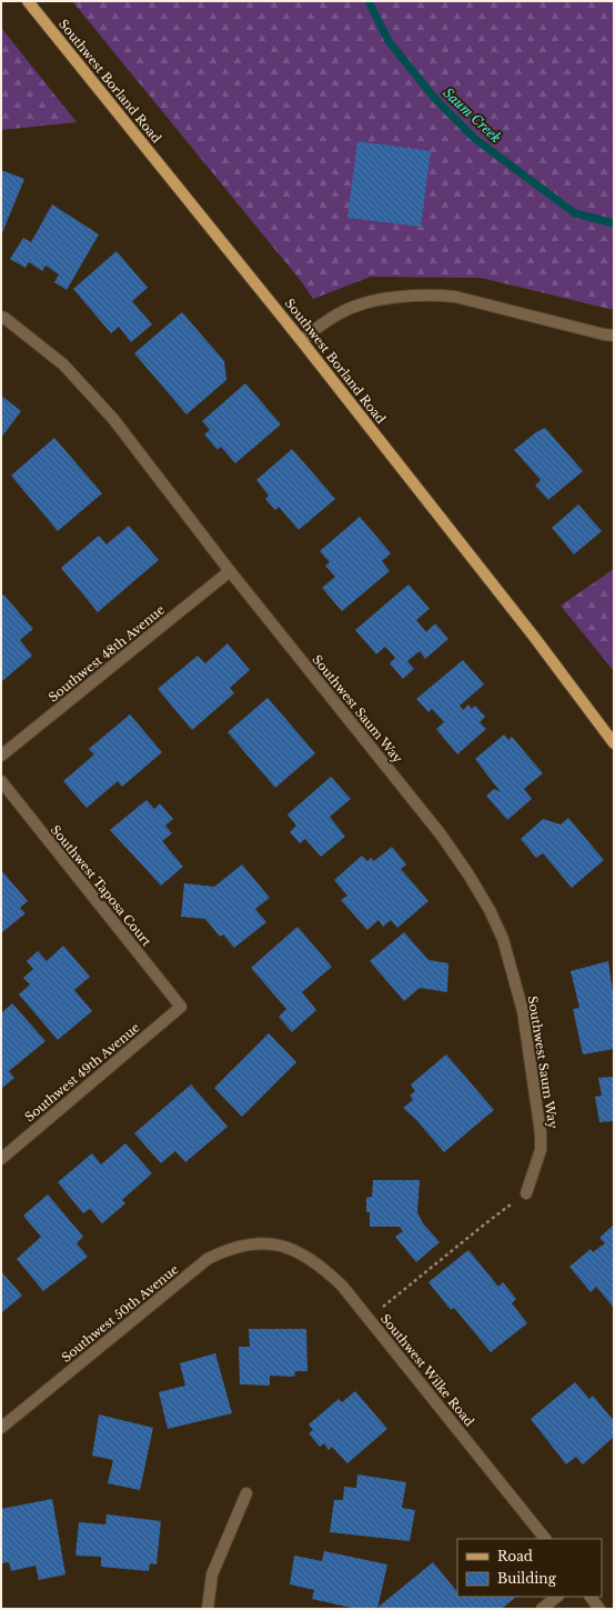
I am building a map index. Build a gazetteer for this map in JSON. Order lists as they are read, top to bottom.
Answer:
{
  "streets": {
    "main road": ["Southwest Borland Road"],
    "street": [
      "Southwest 48th Avenue",
      "Southwest Saum Way",
      "Southwest Taposa Court",
      "Southwest 49th Avenue",
      "Southwest 50th Avenue",
      "Southwest Wilke Road"
    ]
  },
  "crossings": [
    ["Southwest 48th Avenue", "Southwest Saum Way"],
    ["Southwest Taposa Court", "Southwest 49th Avenue"],
    ["Southwest 50th Avenue", "Southwest Wilke Road"]
  ],
  "water": ["Saum Creek"],
  "legend": ["Road", "Building"]
}
